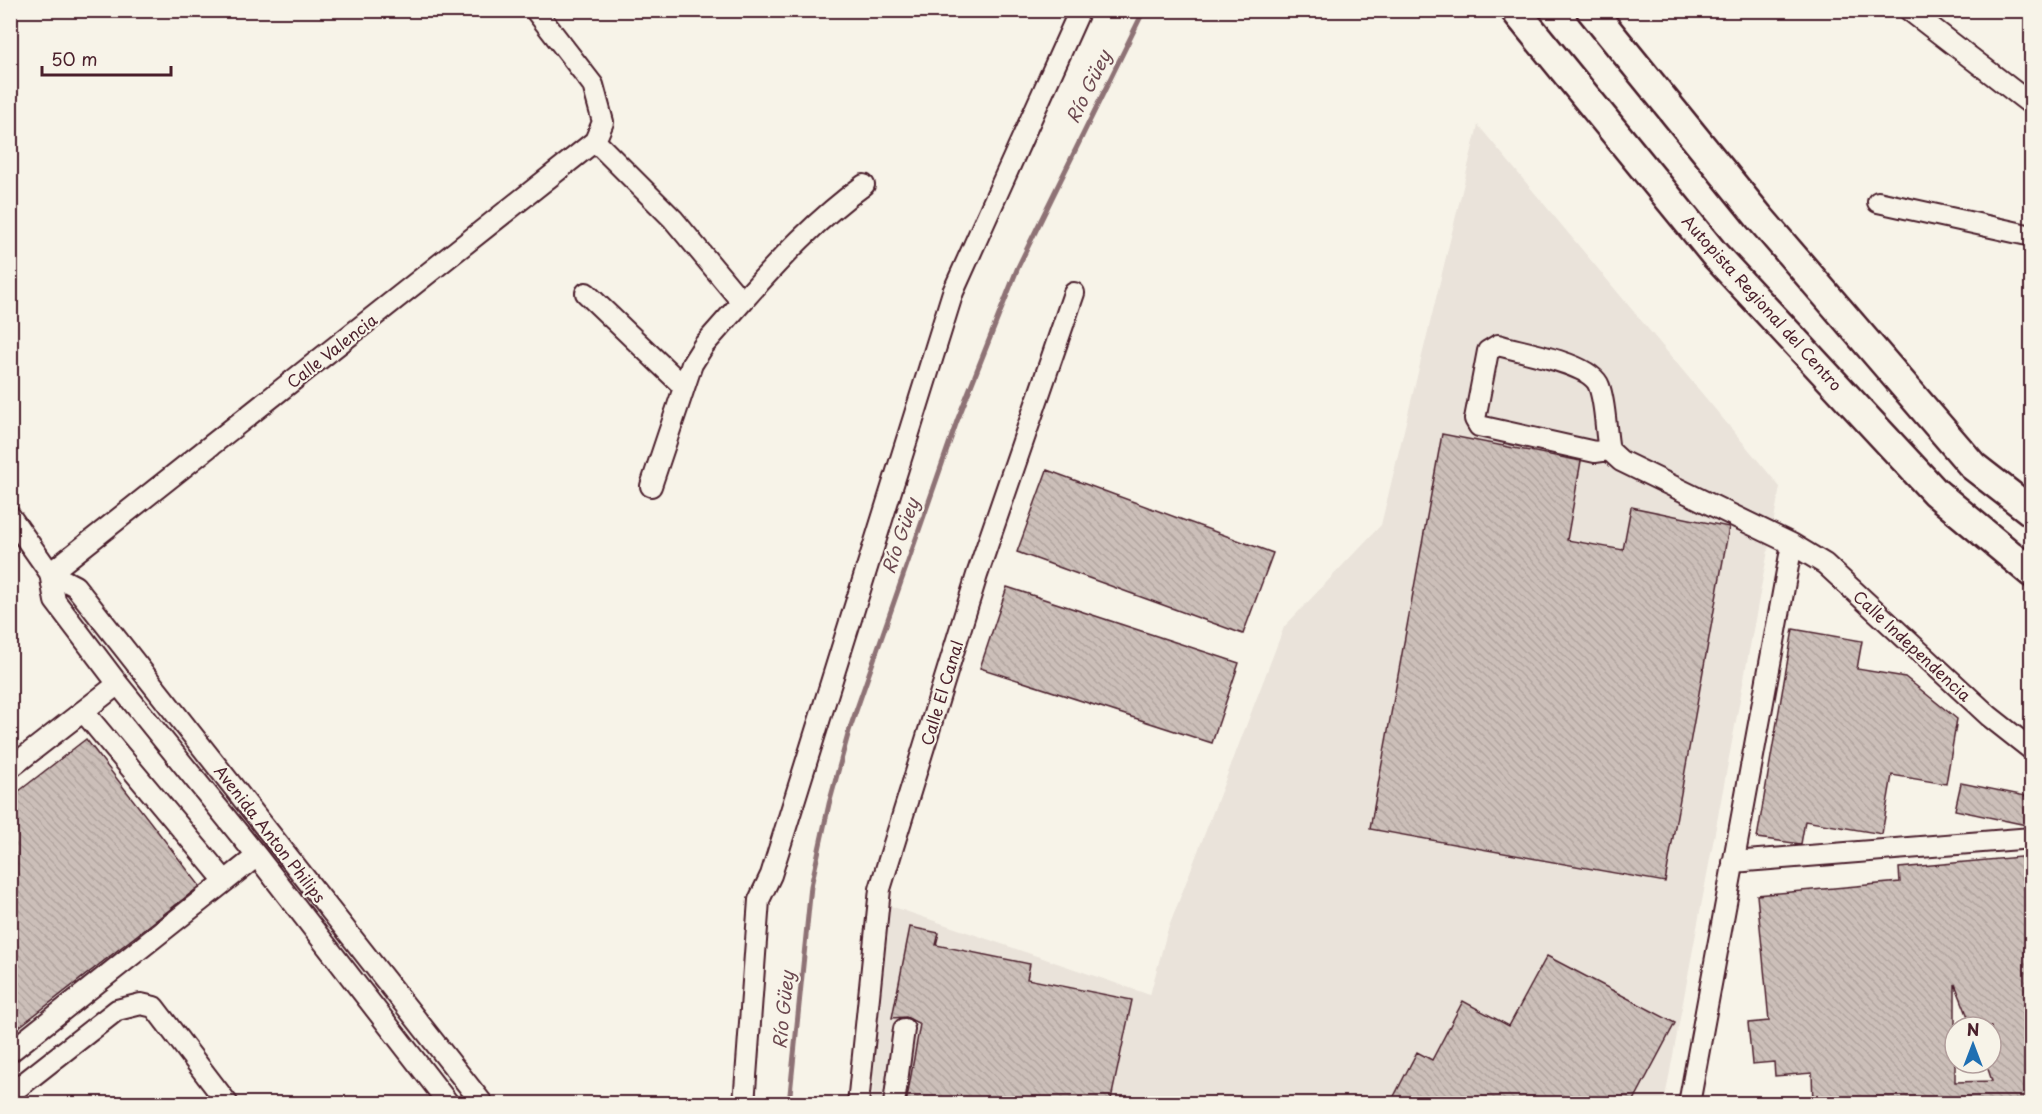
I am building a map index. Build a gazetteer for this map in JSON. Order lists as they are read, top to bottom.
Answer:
{
  "streets": {
    "highway": ["Autopista Regional del Centro"],
    "street": [
      "Calle Valencia",
      "Calle Independencia",
      "Calle El Canal",
      "Avenida Anton Philips"
    ]
  },
  "crossings": [
    ["Calle Valencia", "Avenida Anton Philips"]
  ],
  "water": ["Río Güey"],
  "scale_bar": "50 m",
  "north": "top"
}
